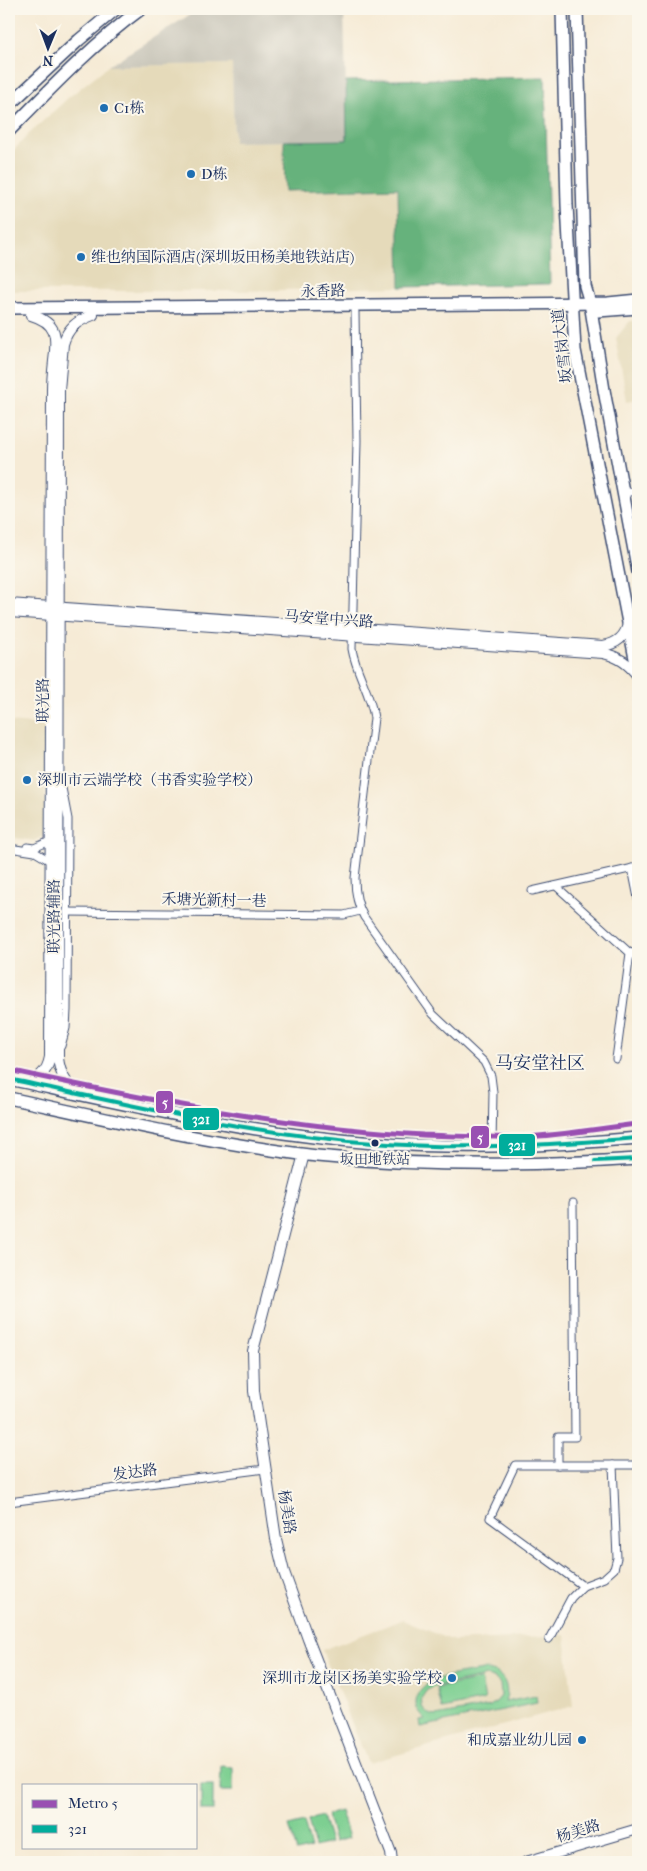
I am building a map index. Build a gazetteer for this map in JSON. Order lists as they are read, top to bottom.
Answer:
{
  "streets": {
    "main road": ["永香路", "坂雪岗大道"],
    "street": [
      "马安堂中兴路",
      "联光路",
      "禾塘光新村一巷",
      "联光路辅路",
      "发达路",
      "杨美路"
    ]
  },
  "crossings": [
    ["永香路", "坂雪岗大道"],
    ["永香路", "联光路"],
    ["坂雪岗大道", "马安堂中兴路"],
    ["马安堂中兴路", "联光路"],
    ["联光路", "联光路辅路"],
    ["禾塘光新村一巷", "联光路辅路"],
    ["发达路", "杨美路"]
  ],
  "districts": ["马安堂社区"],
  "places": [
    "C1栋",
    "D栋",
    "维也纳国际酒店(深圳坂田杨美地铁站店)",
    "深圳市云端学校（书香实验学校）",
    "坂田地铁站",
    "深圳市龙岗区扬美实验学校",
    "和成嘉业幼儿园"
  ],
  "lines": ["metro line 5", "transit line 321"],
  "legend": ["Metro 5", "321"],
  "north": "bottom"
}
